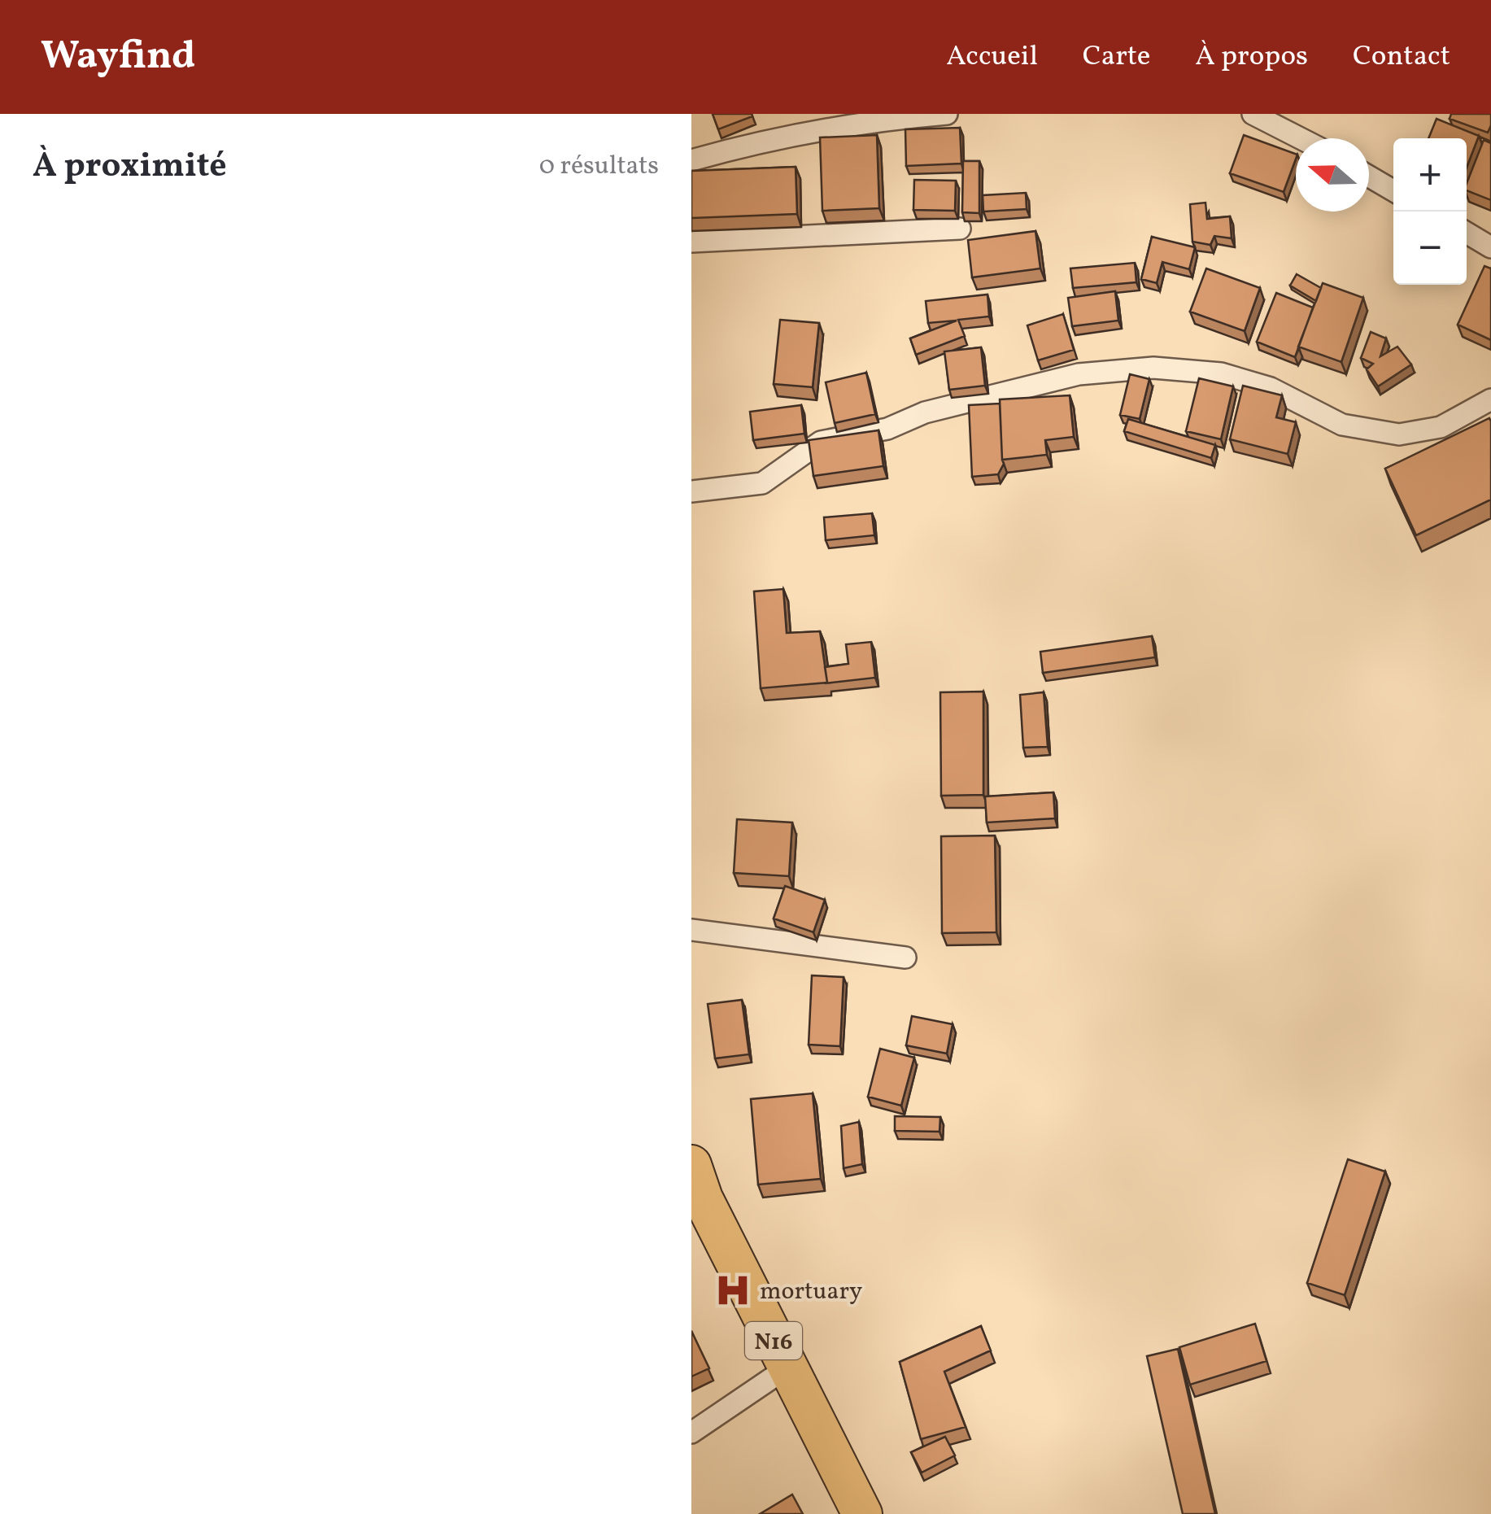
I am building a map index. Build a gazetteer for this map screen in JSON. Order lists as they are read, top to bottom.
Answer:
{
  "streets": {
    "highway": ["N16"]
  },
  "places": {
    "hospital": ["mortuary"]
  },
  "north": "left",
  "page": {
    "header": "Wayfind",
    "nav": [
      "Accueil",
      "Carte",
      "À propos",
      "Contact"
    ],
    "heading": ["À proximité", "0 résultats"],
    "map_buttons": ["+", "−"]
  }
}
